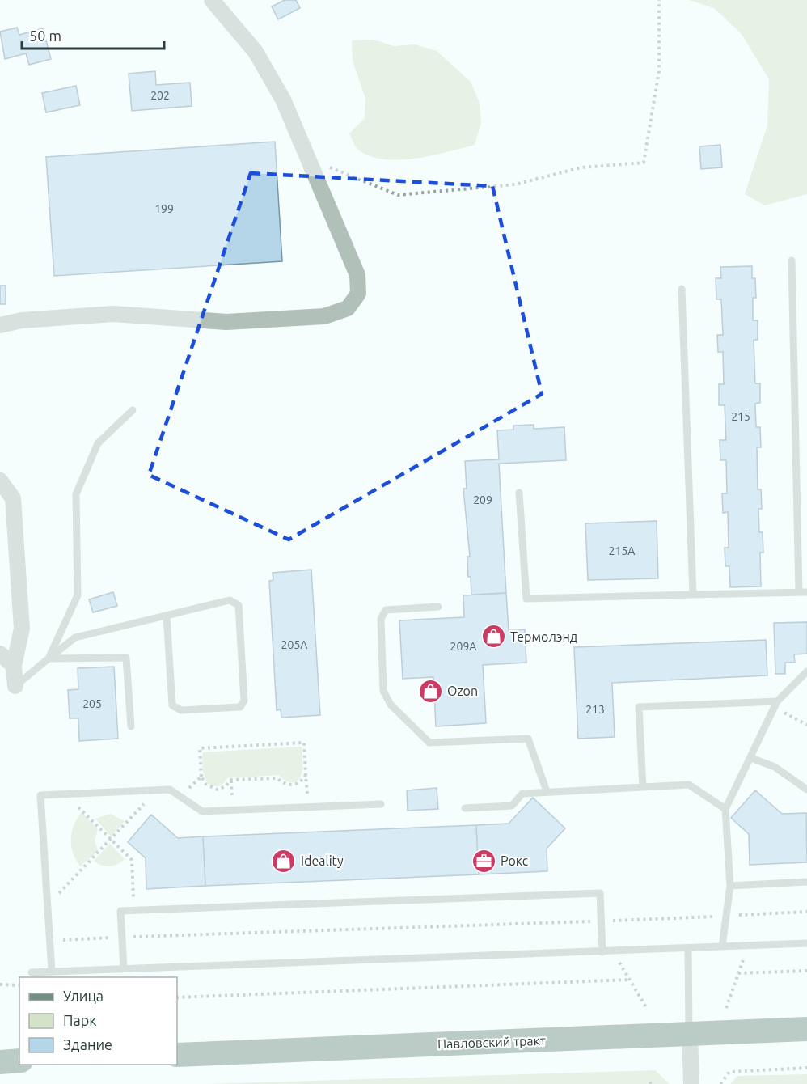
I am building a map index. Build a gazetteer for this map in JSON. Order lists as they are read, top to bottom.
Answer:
{
  "streets": {
    "main road": ["Павловский тракт"]
  },
  "places": {
    "shop": ["Термолэнд", "Ozon", "Ideality"],
    "office": ["Рокс"]
  },
  "house_numbers": [
    "202",
    "199",
    "215",
    "209",
    "215А",
    "205А",
    "209А",
    "205",
    "213"
  ],
  "legend": ["Улица", "Парк", "Здание"],
  "scale_bar": "50 m"
}
